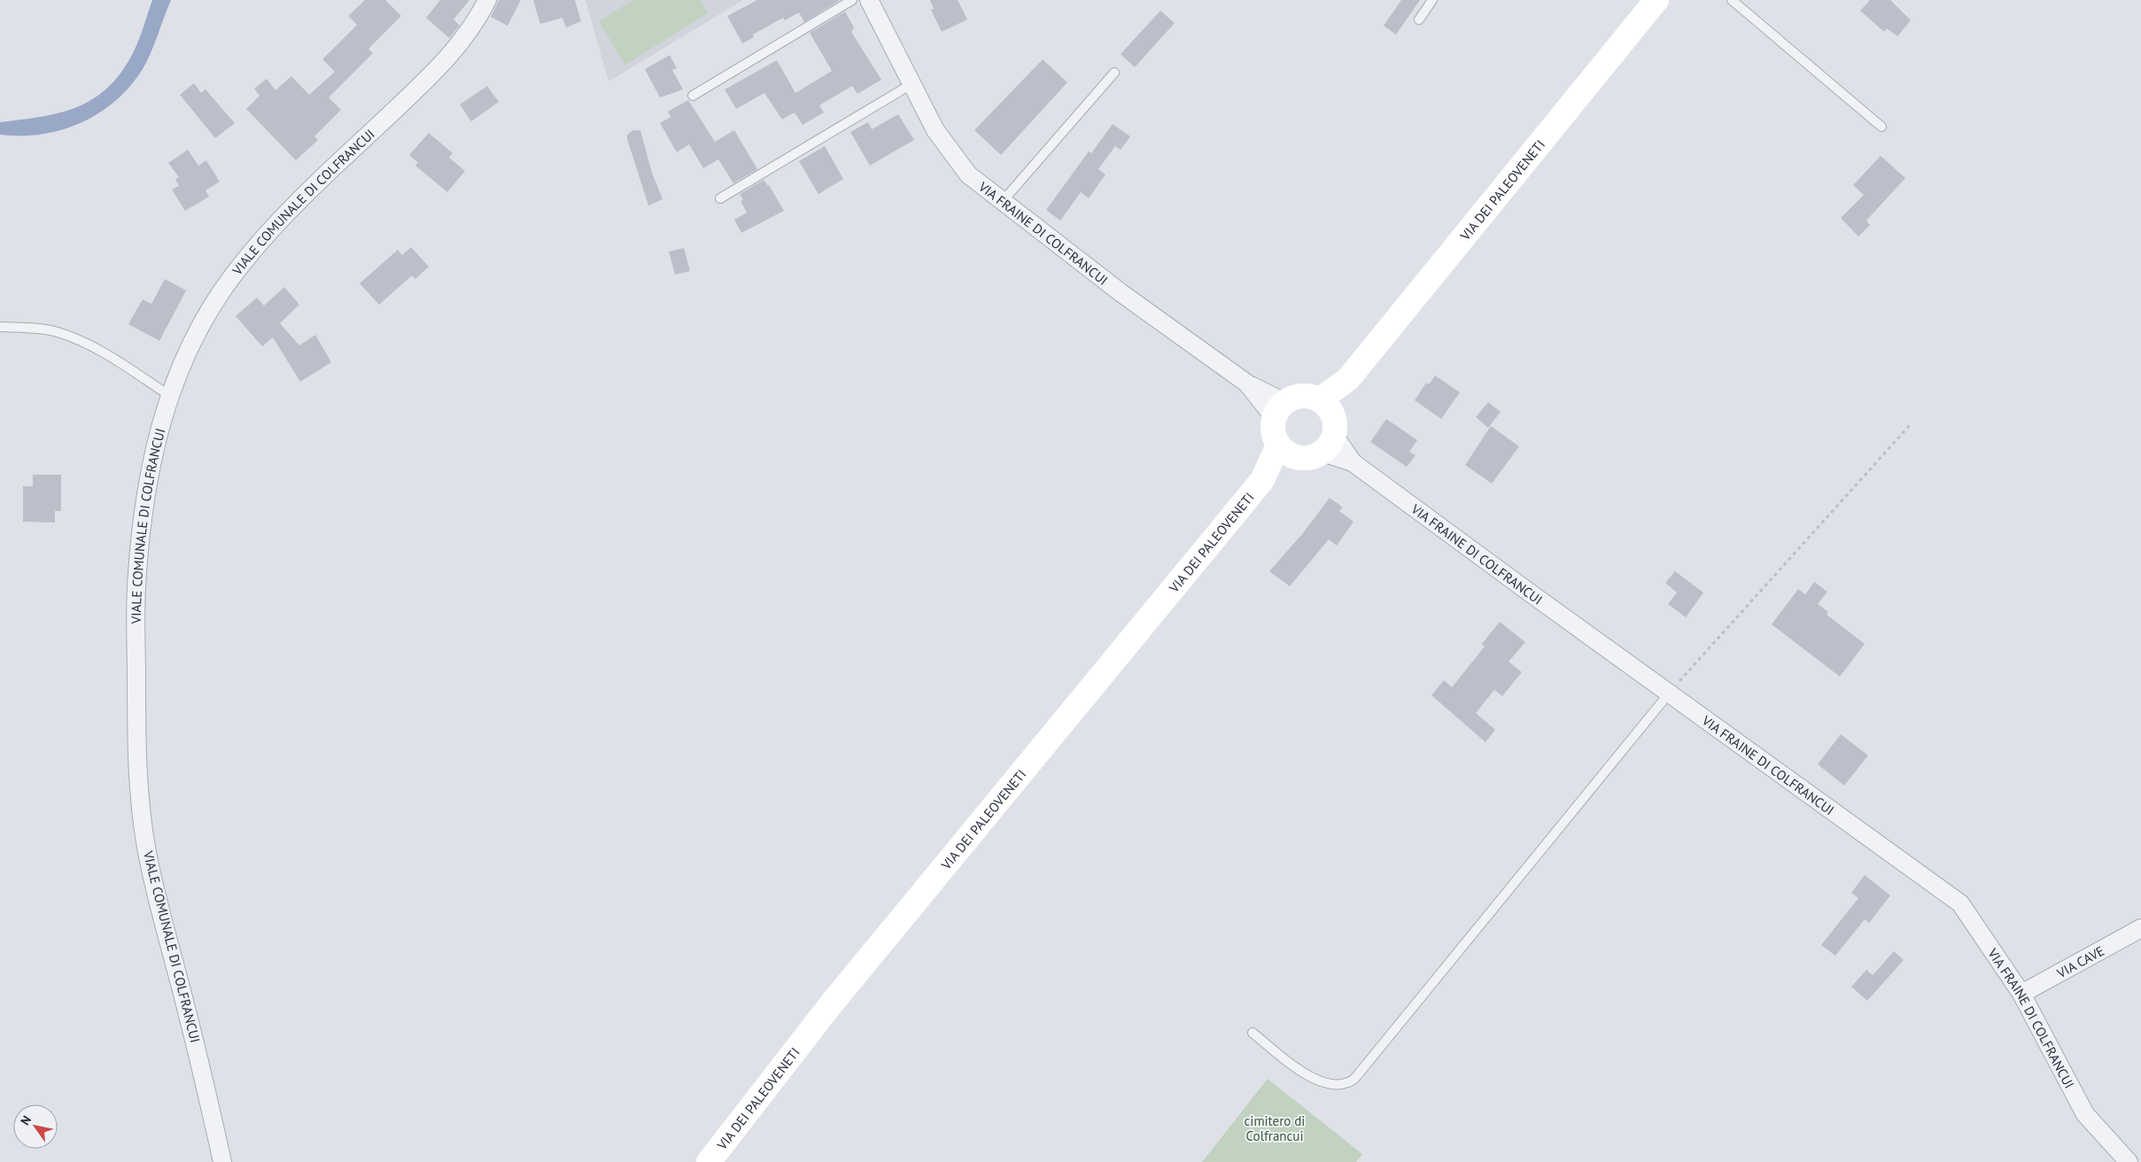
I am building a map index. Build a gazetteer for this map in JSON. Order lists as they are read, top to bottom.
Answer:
{
  "streets": {
    "main road": ["VIA DEI PALEOVENETI"],
    "street": ["VIALE COMUNALE DI COLFRANCUI", "VIA FRAINE DI COLFRANCUI", "VIA CAVE"]
  },
  "crossings": [
    ["VIA DEI PALEOVENETI", "VIA FRAINE DI COLFRANCUI"],
    ["VIA FRAINE DI COLFRANCUI", "VIA CAVE"]
  ],
  "parks": ["cimitero di Colfrancui"],
  "north": "top left"
}
